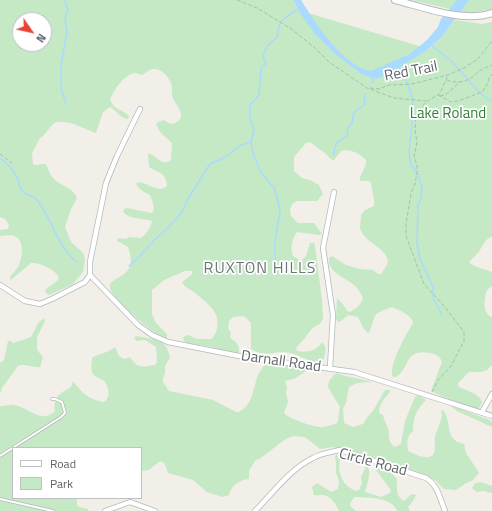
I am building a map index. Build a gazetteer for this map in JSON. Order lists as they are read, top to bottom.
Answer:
{
  "streets": {
    "street": ["Darnall Road", "Circle Road"],
    "path": ["Red Trail"]
  },
  "districts": ["RUXTON HILLS"],
  "parks": ["Lake Roland"],
  "legend": ["Road", "Park"],
  "north": "bottom right"
}
